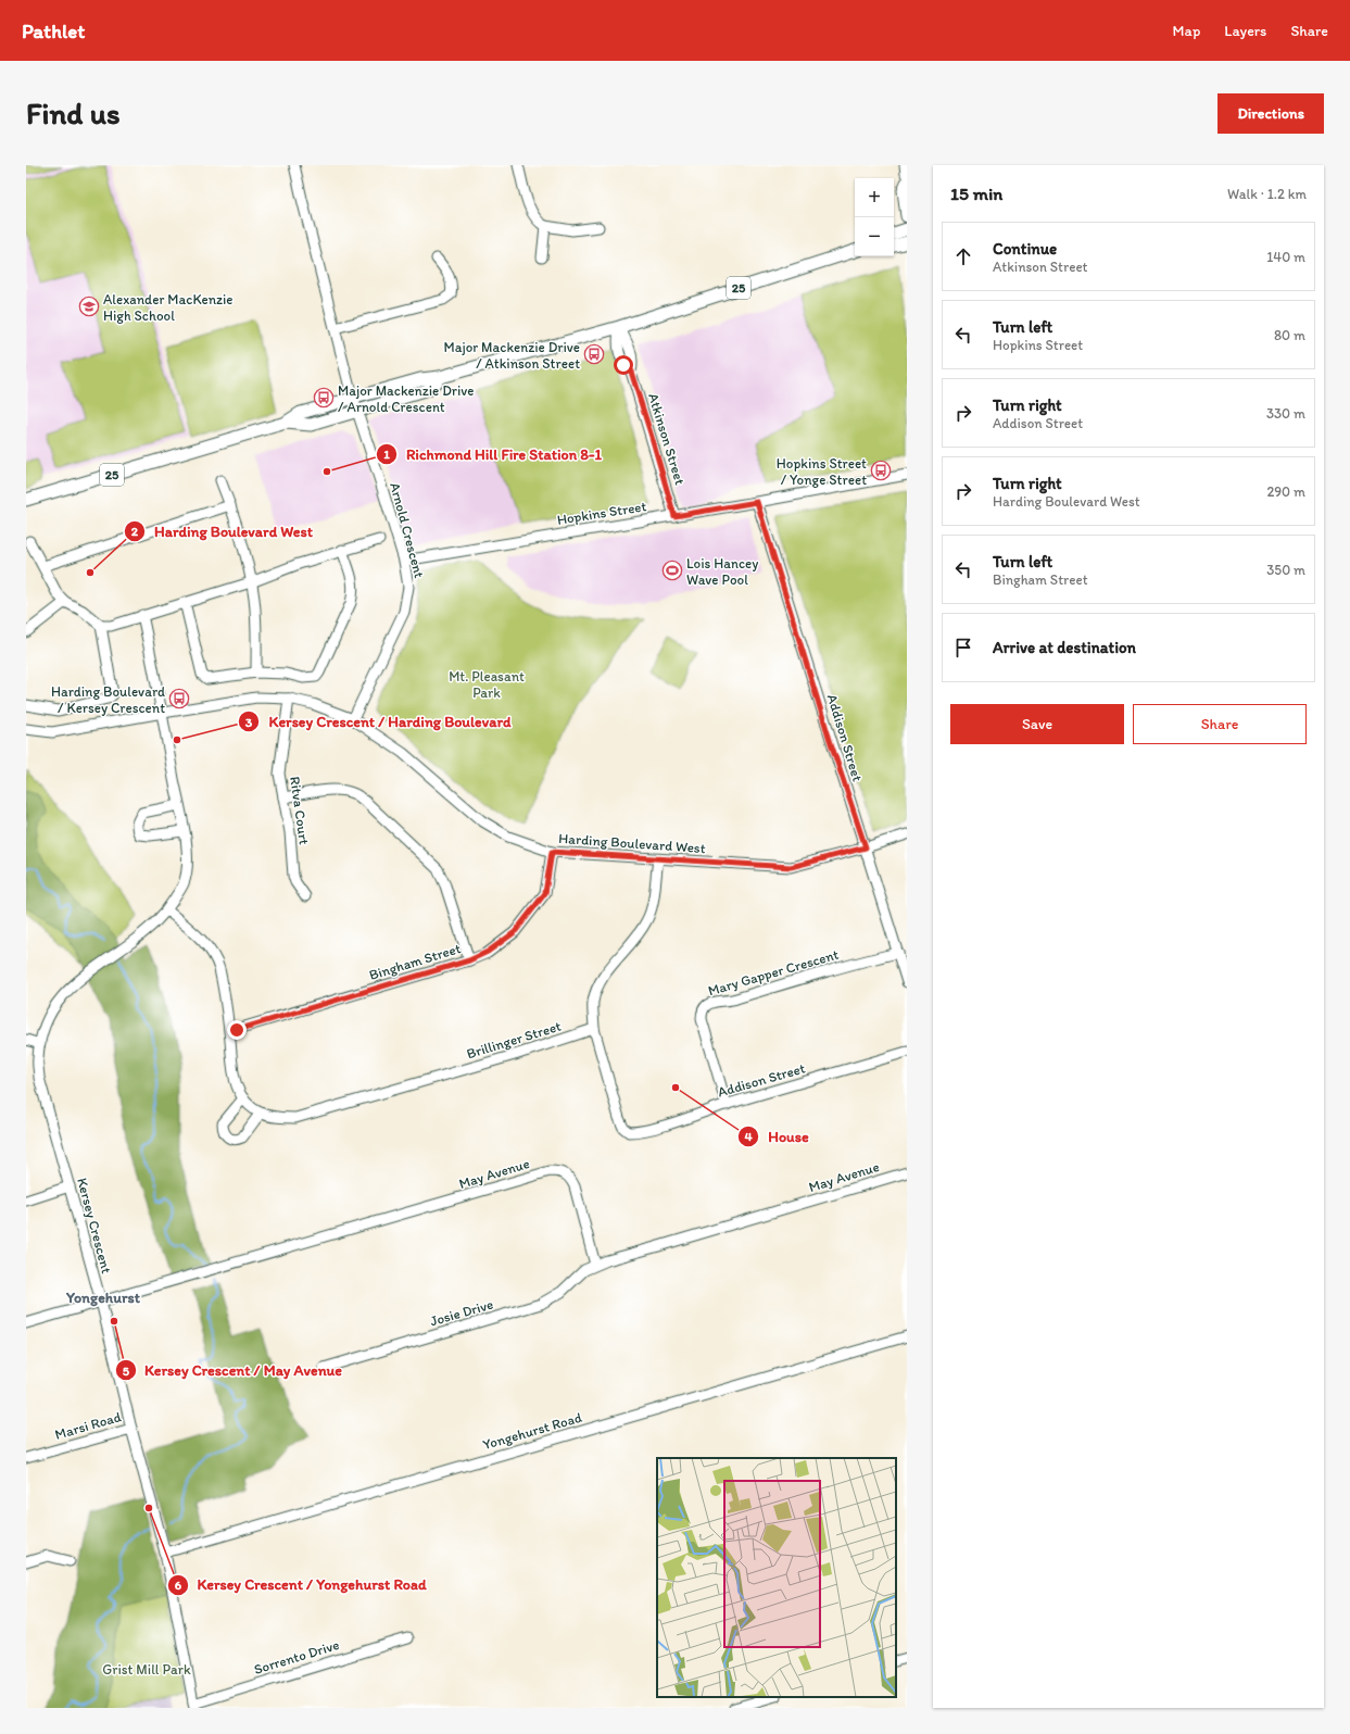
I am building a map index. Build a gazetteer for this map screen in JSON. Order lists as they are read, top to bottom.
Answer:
{
  "streets": {
    "main road": ["25"],
    "street": [
      "Atkinson Street",
      "Hopkins Street",
      "Arnold Crescent",
      "Addison Street",
      "Ritva Court",
      "Harding Boulevard West",
      "Bingham Street",
      "Mary Gapper Crescent",
      "Brillinger Street",
      "May Avenue",
      "Kersey Crescent",
      "Josie Drive",
      "Marsi Road",
      "Yongehurst Road",
      "Sorrento Drive"
    ]
  },
  "crossings": [
    ["25", "Atkinson Street"],
    ["25", "Arnold Crescent"],
    ["Atkinson Street", "Hopkins Street"],
    ["Hopkins Street", "Arnold Crescent"],
    ["Hopkins Street", "Addison Street"],
    ["Arnold Crescent", "Harding Boulevard West"],
    ["Addison Street", "Harding Boulevard West"],
    ["Addison Street", "Mary Gapper Crescent"],
    ["Addison Street", "Brillinger Street"],
    ["Ritva Court", "Harding Boulevard West"],
    ["Harding Boulevard West", "Bingham Street"],
    ["Harding Boulevard West", "Kersey Crescent"],
    ["Bingham Street", "Brillinger Street"],
    ["Brillinger Street", "Kersey Crescent"],
    ["May Avenue", "Kersey Crescent"],
    ["May Avenue", "Josie Drive"],
    ["Kersey Crescent", "Marsi Road"],
    ["Kersey Crescent", "Yongehurst Road"],
    ["Kersey Crescent", "Sorrento Drive"]
  ],
  "districts": ["Yongehurst"],
  "parks": ["Mt. Pleasant Park", "Grist Mill Park"],
  "places": {
    "school or university": ["Alexander MacKenzie High School"],
    "bus stop": [
      "Major Mackenzie Drive / Atkinson Street",
      "Major Mackenzie Drive / Arnold Crescent",
      "Hopkins Street / Yonge Street",
      "Harding Boulevard / Kersey Crescent"
    ],
    "other": [
      "Richmond Hill Fire Station 8-1",
      "Harding Boulevard West",
      "Kersey Crescent / Harding Boulevard",
      "House",
      "Kersey Crescent / May Avenue",
      "Kersey Crescent / Yongehurst Road"
    ],
    "sports": ["Lois Hancey Wave Pool"]
  },
  "page": {
    "header": "Pathlet",
    "nav": ["Map", "Layers", "Share"],
    "buttons": [
      "Directions",
      ["Save", "Share"]
    ],
    "title": "Find us",
    "heading": ["15 min", "Walk · 1.2 km"],
    "map_buttons": ["+", "−"],
    "list": [
      ["Continue", "Atkinson Street", "140 m"],
      ["Turn left", "Hopkins Street", "80 m"],
      ["Turn right", "Addison Street", "330 m"],
      ["Turn right", "Harding Boulevard West", "290 m"],
      ["Turn left", "Bingham Street", "350 m"],
      "Arrive at destination"
    ]
  }
}
